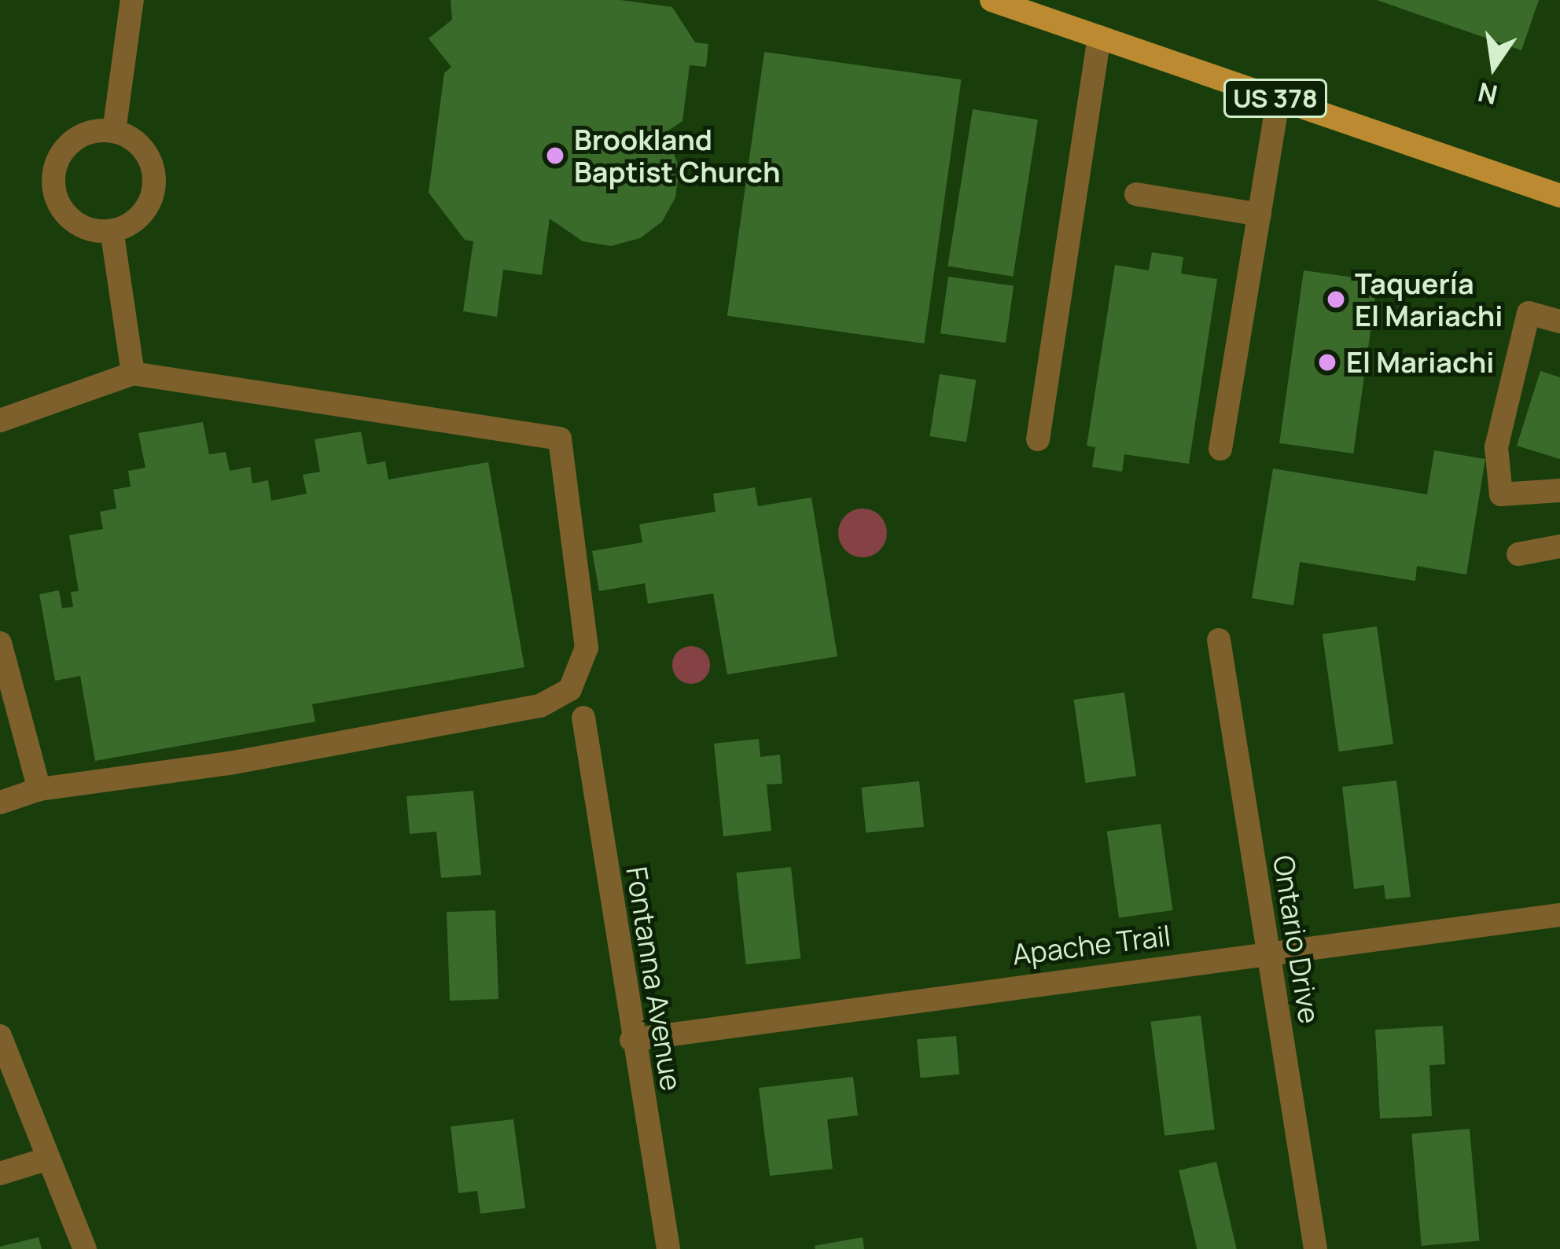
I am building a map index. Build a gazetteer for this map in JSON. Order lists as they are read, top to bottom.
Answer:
{
  "streets": {
    "main road": ["US 378"],
    "street": ["Ontario Drive", "Apache Trail", "Fontanna Avenue"]
  },
  "crossings": [
    ["Ontario Drive", "Apache Trail"],
    ["Apache Trail", "Fontanna Avenue"]
  ],
  "places": ["Brookland Baptist Church", "Taquería El Mariachi", "El Mariachi"],
  "north": "bottom"
}
